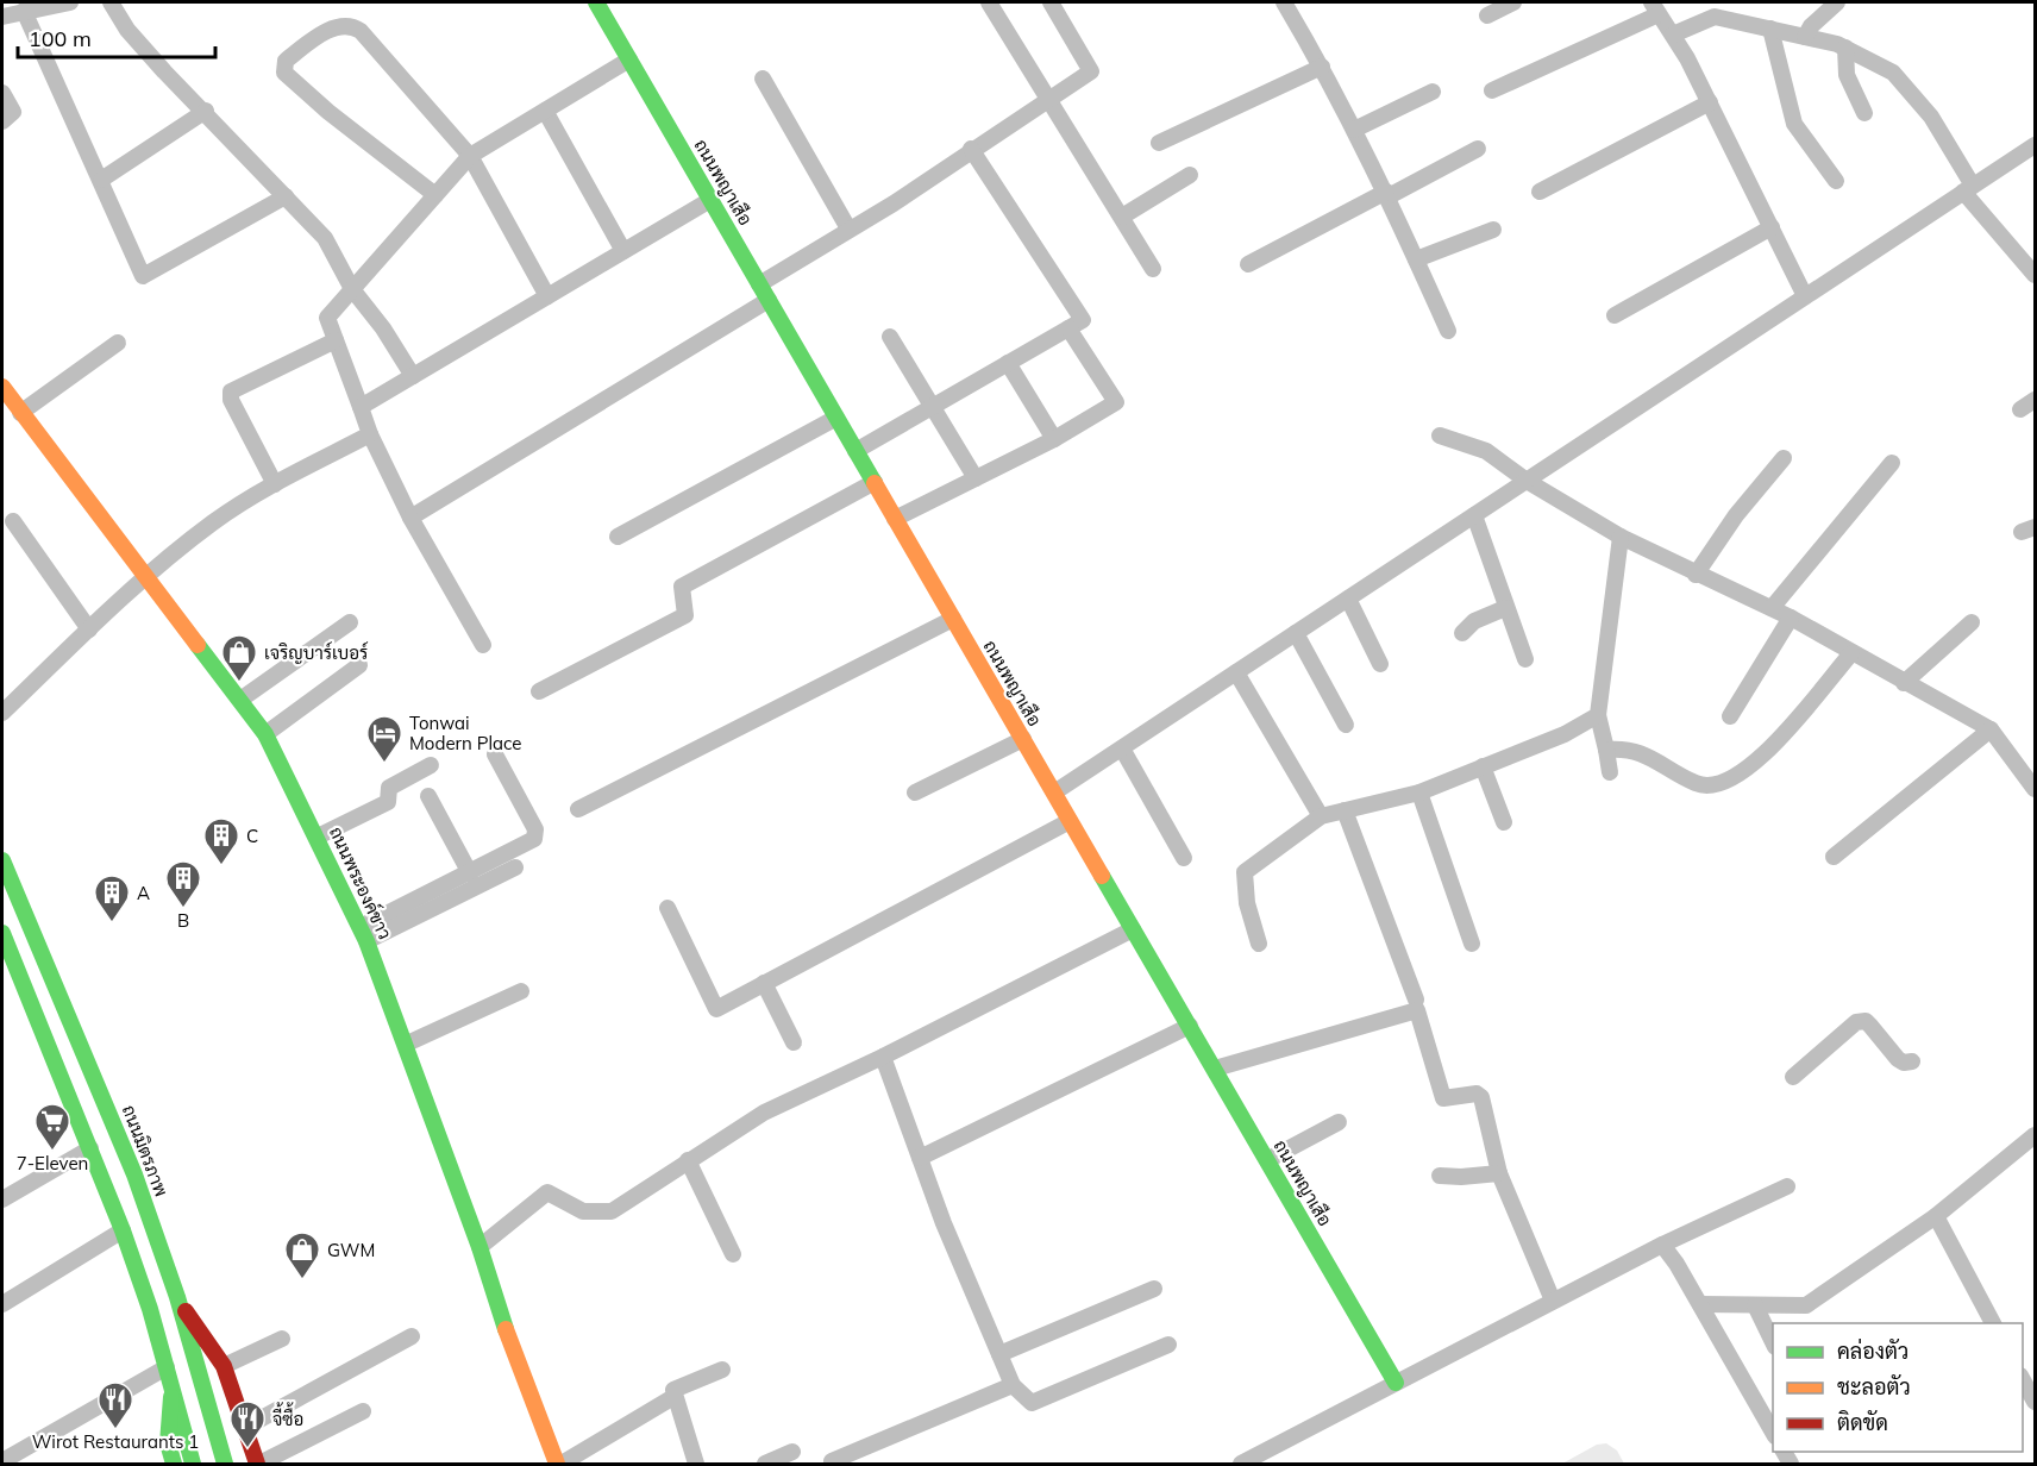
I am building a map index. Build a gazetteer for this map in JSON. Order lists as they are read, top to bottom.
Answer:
{
  "streets": {
    "street": ["ถนนพญาเสือ", "ถนนพระองค์ขาว", "ถนนมิตรภาพ"]
  },
  "places": {
    "shop": ["เจริญบาร์เบอร์", "GWM"],
    "hotel": ["Tonwai Modern Place"],
    "building": ["C", "B", "A"],
    "supermarket": ["7-Eleven"],
    "restaurant": ["Wirot Restaurants 1", "จี้ซื้อ"]
  },
  "legend": ["คล่องตัว", "ชะลอตัว", "ติดขัด"],
  "scale_bar": "100 m"
}
